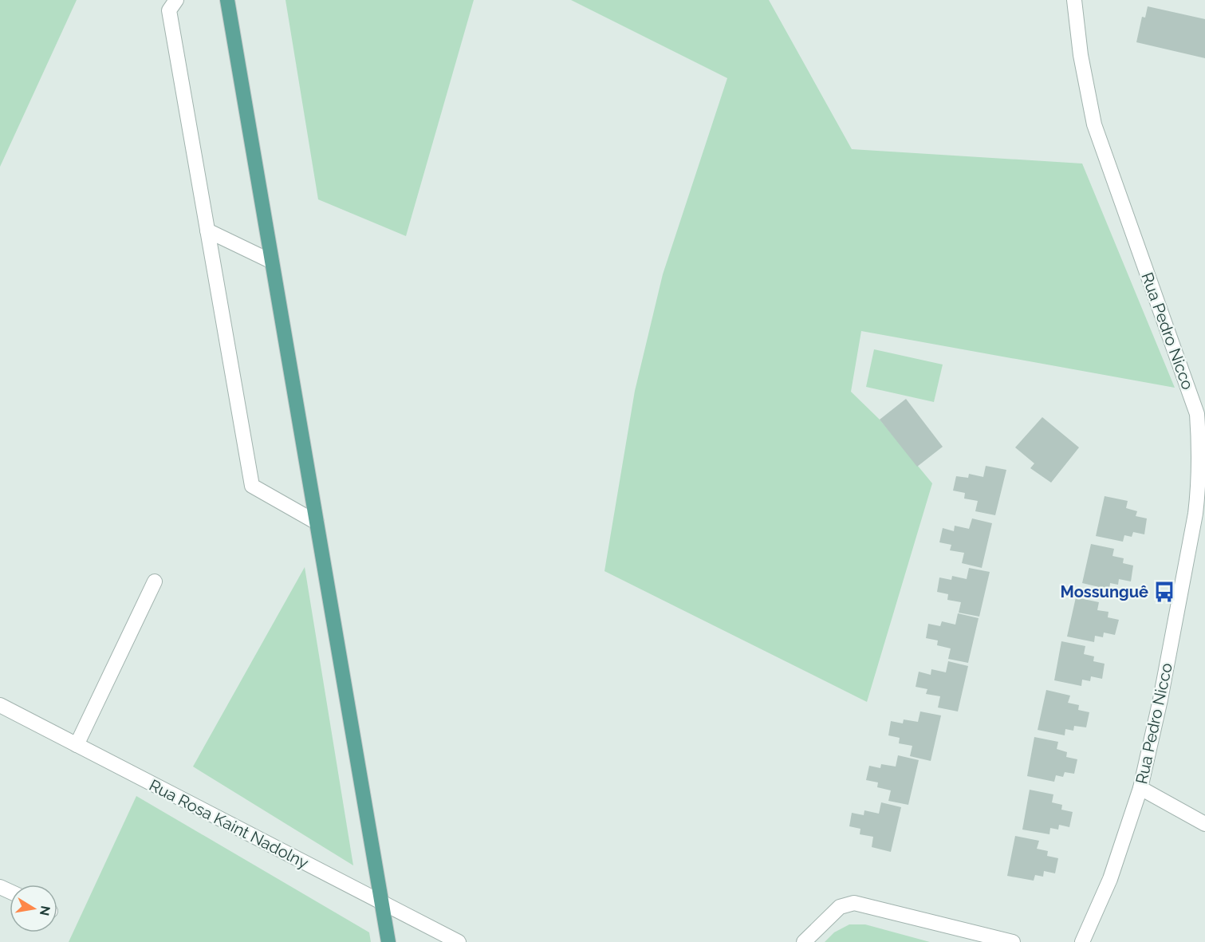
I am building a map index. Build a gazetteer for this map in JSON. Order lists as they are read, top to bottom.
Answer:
{
  "streets": {
    "street": ["Rua Pedro Nicco", "Rua Rosa Kaint Nadolny"]
  },
  "places": {
    "bus stop": ["Mossunguê"]
  },
  "north": "right"
}
